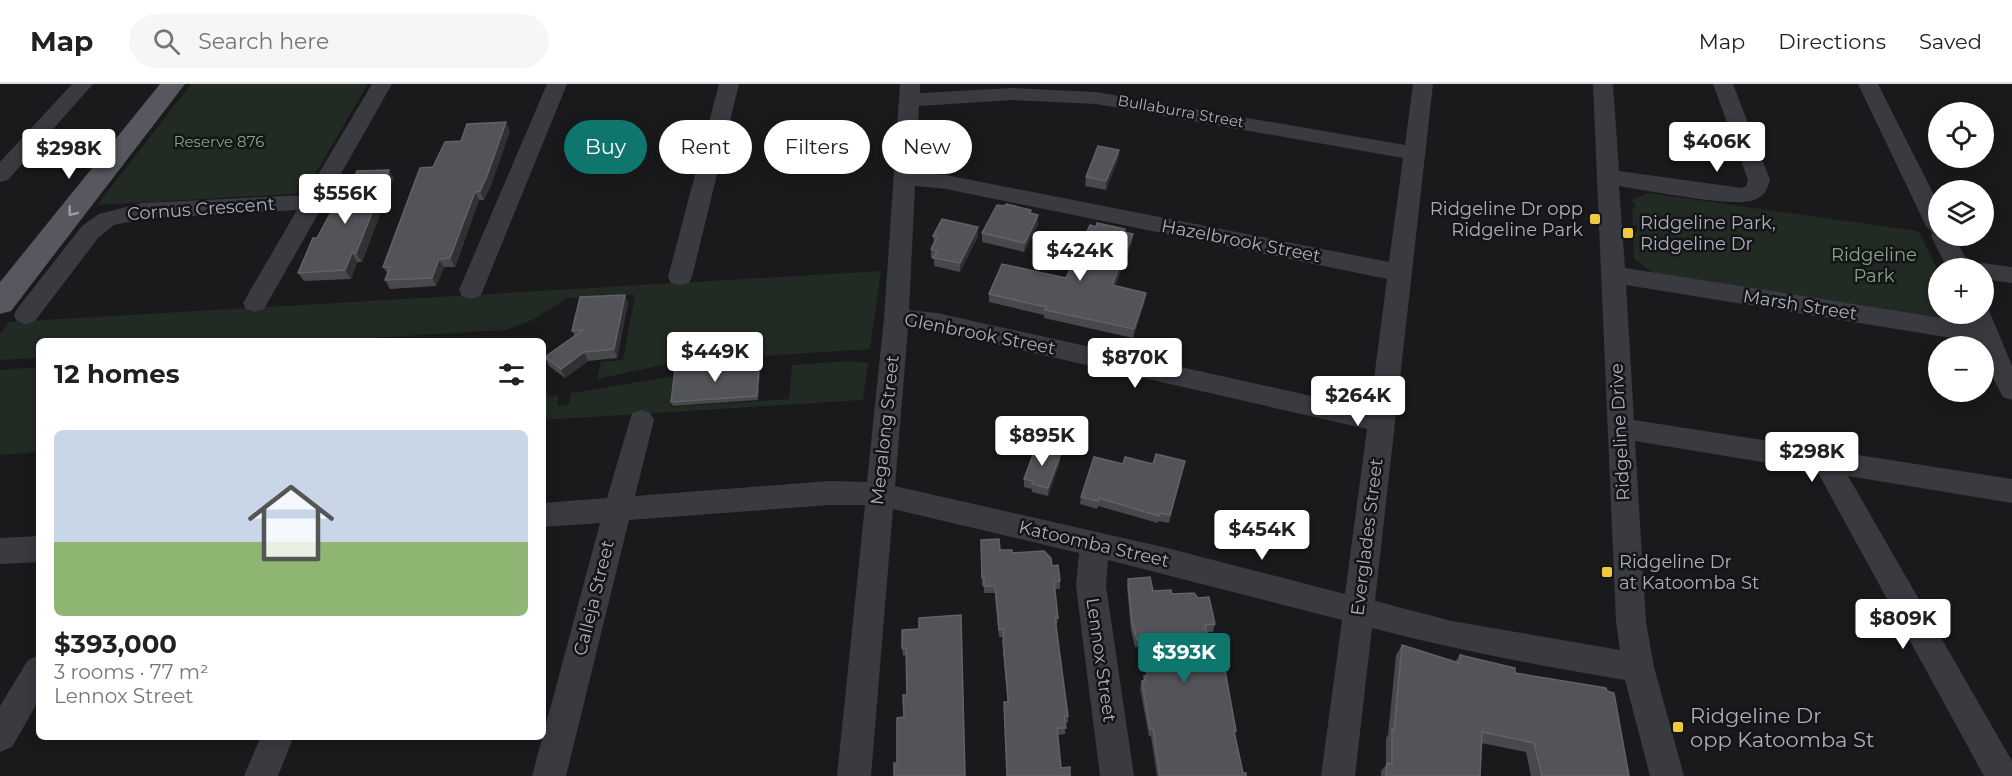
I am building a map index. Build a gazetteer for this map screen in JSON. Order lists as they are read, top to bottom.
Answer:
{
  "streets": {
    "street": [
      "Bullaburra Street",
      "Cornus Crescent",
      "Hazelbrook Street",
      "Marsh Street",
      "Glenbrook Street",
      "Megalong Street",
      "Ridgeline Drive",
      "Everglades Street",
      "Katoomba Street",
      "Calleja Street",
      "Lennox Street"
    ]
  },
  "crossings": [
    ["Bullaburra Street", "Megalong Street"],
    ["Bullaburra Street", "Everglades Street"],
    ["Hazelbrook Street", "Megalong Street"],
    ["Hazelbrook Street", "Everglades Street"],
    ["Marsh Street", "Ridgeline Drive"],
    ["Glenbrook Street", "Megalong Street"],
    ["Glenbrook Street", "Everglades Street"],
    ["Megalong Street", "Katoomba Street"],
    ["Ridgeline Drive", "Katoomba Street"],
    ["Everglades Street", "Katoomba Street"],
    ["Katoomba Street", "Calleja Street"],
    ["Katoomba Street", "Lennox Street"]
  ],
  "parks": ["Reserve 876", "Ridgeline Park"],
  "places": {
    "transit": [
      "Ridgeline Dr opp Ridgeline Park",
      "Ridgeline Park, Ridgeline Dr",
      "Ridgeline Dr at Katoomba St",
      "Ridgeline Dr opp Katoomba St"
    ]
  },
  "page": {
    "header": "Map",
    "search": "Search here",
    "nav": ["Map", "Directions", "Saved"],
    "map_buttons": ["+", "−"],
    "chip": [
      "Buy",
      "Rent",
      "Filters",
      "New"
    ],
    "price": [
      "$406K",
      "$298K",
      "$556K",
      "$424K",
      "$449K",
      "$870K",
      "$264K",
      "$895K",
      "$298K",
      "$454K",
      "$809K",
      "$393K"
    ],
    "heading": "12 homes",
    "list": [
      {
        "name": "$393,000",
        "note": "3 rooms · 77 m² · Lennox Street"
      }
    ]
  }
}
